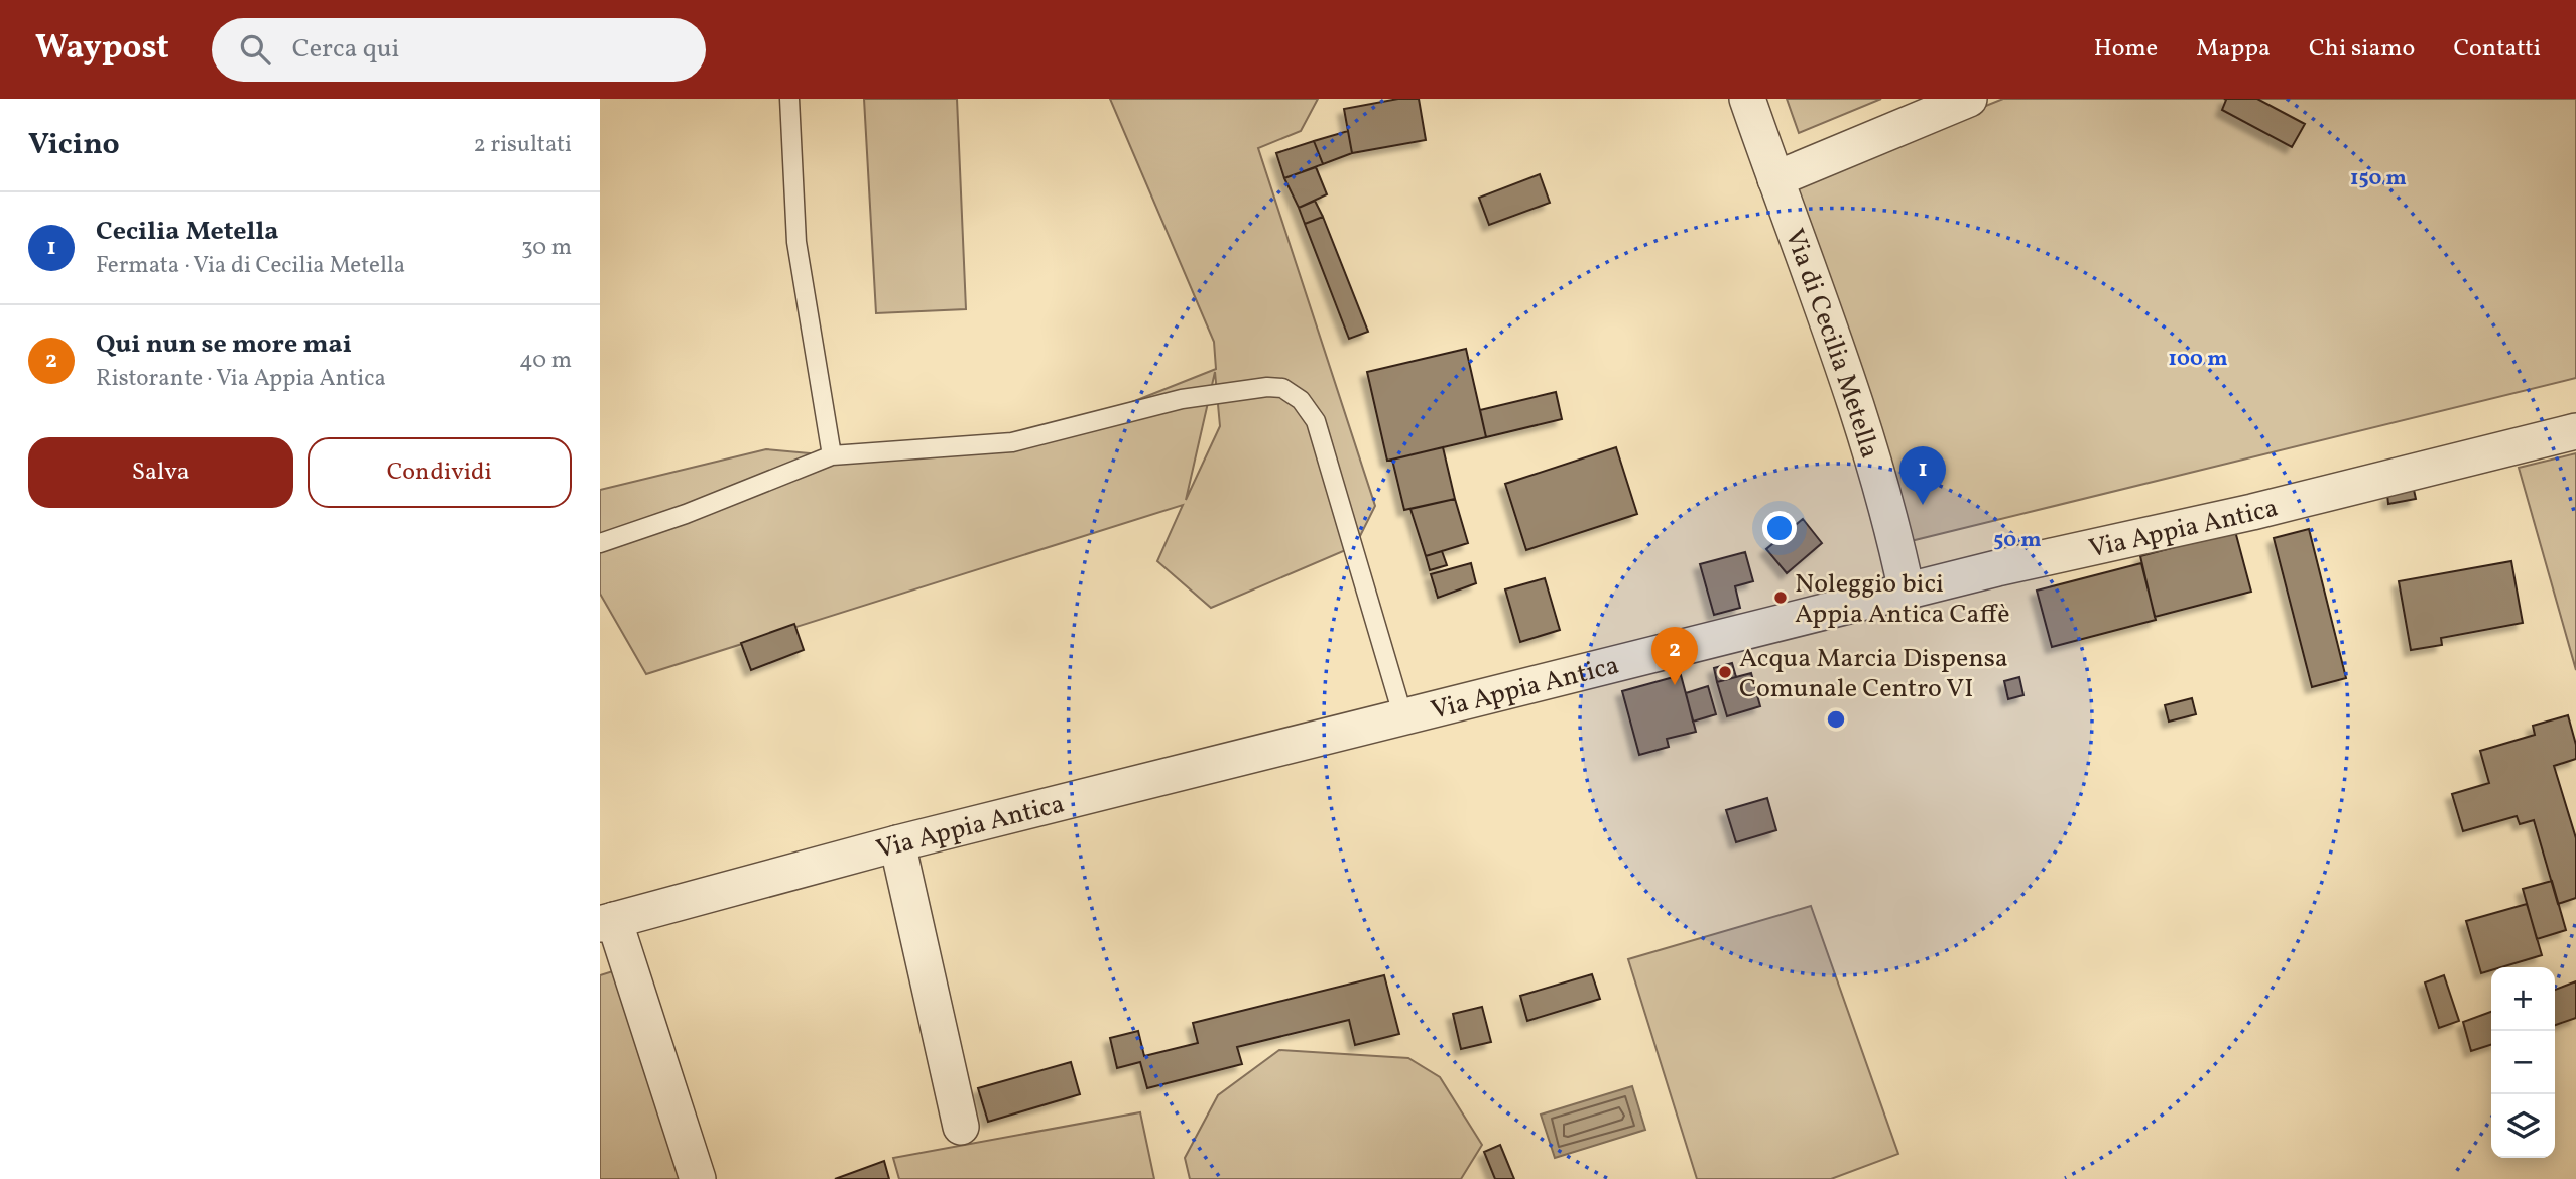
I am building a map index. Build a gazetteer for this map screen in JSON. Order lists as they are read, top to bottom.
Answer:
{
  "streets": {
    "street": ["Via di Cecilia Metella", "Via Appia Antica"]
  },
  "crossings": [
    ["Via di Cecilia Metella", "Via Appia Antica"]
  ],
  "places": ["Noleggio bici Appia Antica Caffè", "Acqua Marcia Dispensa Comunale Centro VI"],
  "page": {
    "header": "Waypost",
    "search": "Cerca qui",
    "nav": [
      "Home",
      "Mappa",
      "Chi siamo",
      "Contatti"
    ],
    "heading": ["Vicino", "2 risultati"],
    "list": [
      {
        "mark": "1",
        "name": "Cecilia Metella",
        "note": "Fermata · Via di Cecilia Metella",
        "value": "30 m"
      },
      {
        "mark": "2",
        "name": "Qui nun se more mai",
        "note": "Ristorante · Via Appia Antica",
        "value": "40 m"
      }
    ],
    "buttons": ["Salva", "Condividi"],
    "pins": ["1", "2"],
    "map_buttons": ["+", "−"]
  },
  "rings": ["150 m", "100 m", "50 m"]
}
